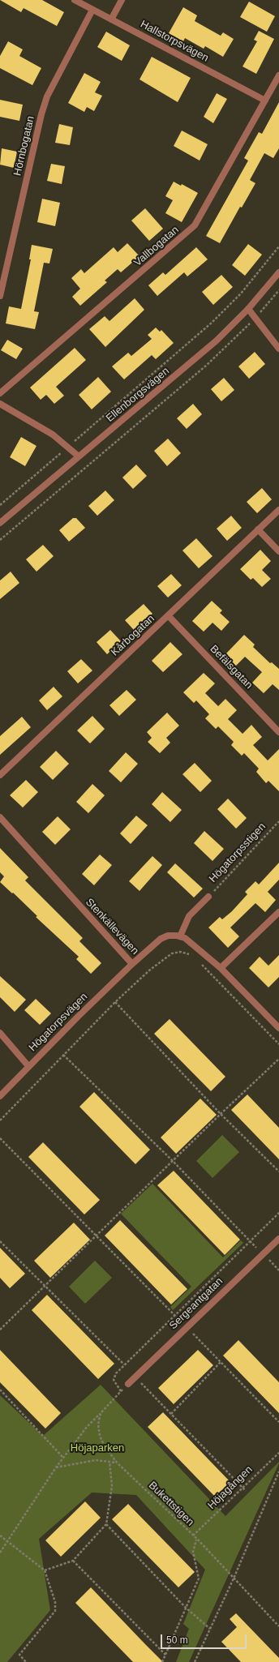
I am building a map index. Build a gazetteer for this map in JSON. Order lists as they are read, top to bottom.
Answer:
{
  "streets": {
    "street": [
      "Hallstorpsvägen",
      "Hörnbogatan",
      "Vallbogatan",
      "Ellenborgsvägen",
      "Kårbogatan",
      "Befälsgatan",
      "Stenkällevägen",
      "Högatorpsvägen",
      "Sergeantgatan"
    ],
    "path": ["Högatorpsstigen", "Höjagången", "Bukettstigen"]
  },
  "crossings": [
    ["Hallstorpsvägen", "Hörnbogatan"],
    ["Hallstorpsvägen", "Vallbogatan"],
    ["Kårbogatan", "Befälsgatan"],
    ["Stenkällevägen", "Högatorpsvägen"],
    ["Höjagången", "Bukettstigen"]
  ],
  "parks": ["Höjaparken"],
  "scale_bar": "50 m"
}
